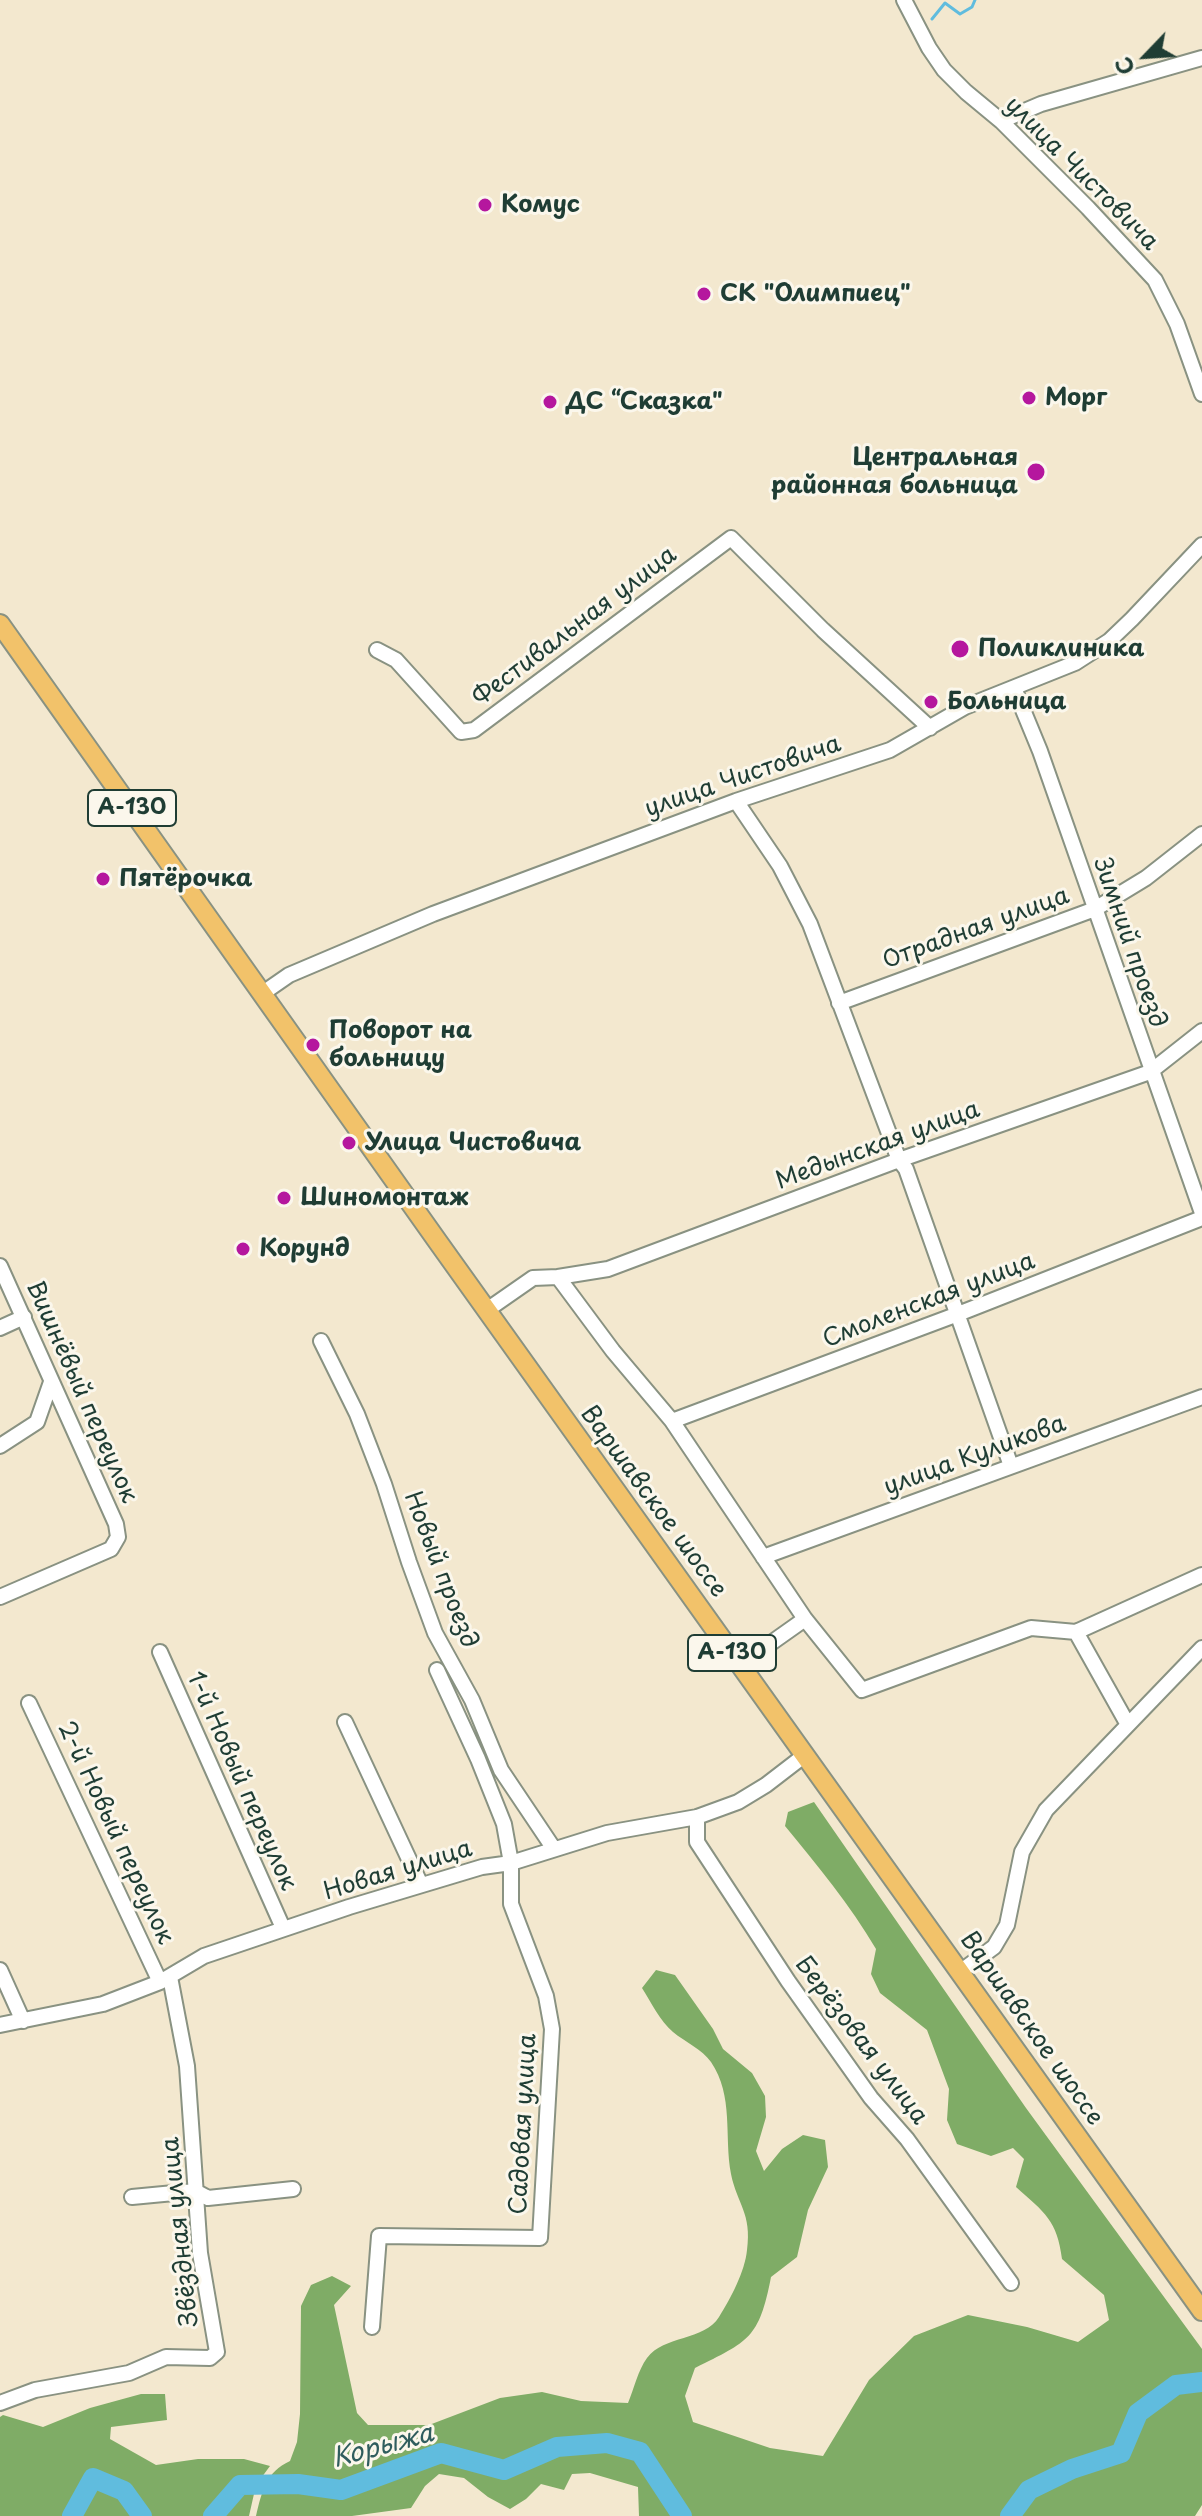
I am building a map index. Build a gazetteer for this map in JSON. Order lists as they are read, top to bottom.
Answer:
{
  "streets": {
    "main road": ["А-130", "Варшавское шоссе"],
    "street": [
      "улица Чистовича",
      "Фестивальная улица",
      "Отрадная улица",
      "Зимний проезд",
      "Медынская улица",
      "Смоленская улица",
      "Вишнёвый переулок",
      "улица Куликова",
      "Новый проезд",
      "1-й Новый переулок",
      "2-й Новый переулок",
      "Новая улица",
      "Берёзовая улица",
      "Садовая улица",
      "Звёздная улица"
    ]
  },
  "crossings": [
    ["улица Чистовича", "Фестивальная улица"],
    ["улица Чистовича", "А-130"],
    ["улица Чистовича", "Зимний проезд"],
    ["улица Чистовича", "Варшавское шоссе"],
    ["А-130", "Варшавское шоссе"],
    ["Отрадная улица", "Зимний проезд"],
    ["Зимний проезд", "Медынская улица"],
    ["Зимний проезд", "Смоленская улица"],
    ["Медынская улица", "Варшавское шоссе"],
    ["Варшавское шоссе", "Новая улица"],
    ["Новый проезд", "Новая улица"],
    ["1-й Новый переулок", "Новая улица"],
    ["2-й Новый переулок", "Новая улица"],
    ["2-й Новый переулок", "Звёздная улица"],
    ["Новая улица", "Берёзовая улица"],
    ["Новая улица", "Садовая улица"],
    ["Новая улица", "Звёздная улица"]
  ],
  "water": ["Корыжа"],
  "places": [
    "Комус",
    "СК \"Олимпиец\"",
    "Морг",
    "ДС “Сказка\"",
    "Центральная районная больница",
    "Поликлиника",
    "Больница",
    "Пятёрочка",
    "Поворот на больницу",
    "Улица Чистовича",
    "Шиномонтаж",
    "Корунд"
  ],
  "north": "bottom left"
}
